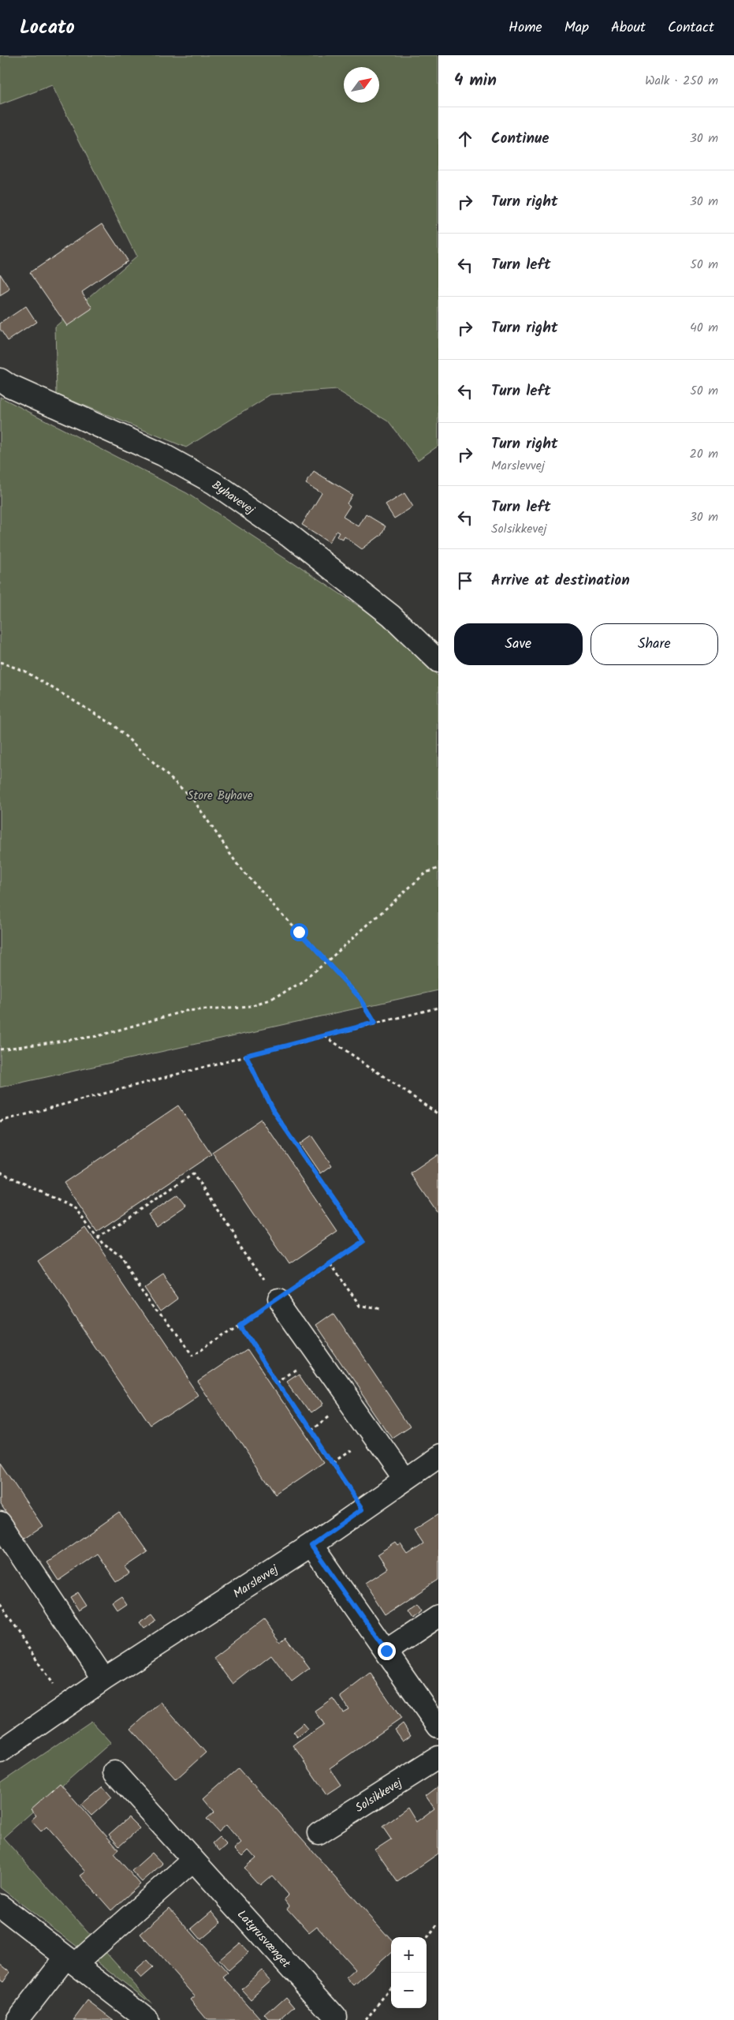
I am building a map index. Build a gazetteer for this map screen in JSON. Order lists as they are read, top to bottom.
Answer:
{
  "streets": {
    "street": [
      "Byhavevej",
      "Marslevvej",
      "Solsikkevej",
      "Latyrusvænget"
    ]
  },
  "parks": ["Store Byhave"],
  "north": "top right",
  "page": {
    "header": "Locato",
    "nav": [
      "Home",
      "Map",
      "About",
      "Contact"
    ],
    "heading": ["4 min", "Walk · 250 m"],
    "list": [
      ["Continue", "30 m"],
      ["Turn right", "30 m"],
      ["Turn left", "50 m"],
      ["Turn right", "40 m"],
      ["Turn left", "50 m"],
      ["Turn right", "Marslevvej", "20 m"],
      ["Turn left", "Solsikkevej", "30 m"],
      "Arrive at destination"
    ],
    "buttons": ["Save", "Share"],
    "map_buttons": ["+", "−"]
  }
}
